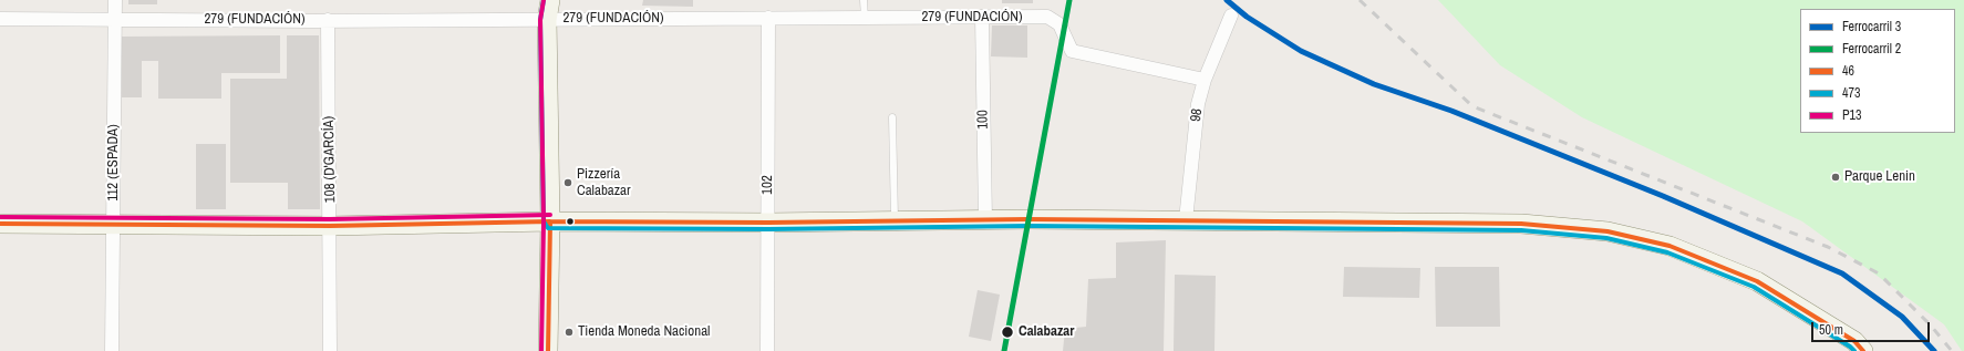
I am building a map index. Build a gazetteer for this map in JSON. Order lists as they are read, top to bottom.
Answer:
{
  "streets": {
    "street": [
      "279 (FUNDACIÓN)",
      "98",
      "100",
      "108 (D'GARCÍA)",
      "112 (ESPADA)",
      "102"
    ]
  },
  "crossings": [
    ["279 (FUNDACIÓN)", "98"],
    ["279 (FUNDACIÓN)", "100"],
    ["279 (FUNDACIÓN)", "108 (D'GARCÍA)"],
    ["279 (FUNDACIÓN)", "112 (ESPADA)"],
    ["279 (FUNDACIÓN)", "102"]
  ],
  "places": [
    "Parque Lenin",
    "Pizzería Calabazar",
    "Tienda Moneda Nacional",
    "Calabazar"
  ],
  "lines": [
    "rail line 3",
    "rail line 2",
    "transit line 473",
    "transit line P13",
    "transit line 46"
  ],
  "legend": [
    "Ferrocarril 3",
    "Ferrocarril 2",
    "46",
    "473",
    "P13"
  ],
  "scale_bar": "50 m"
}
